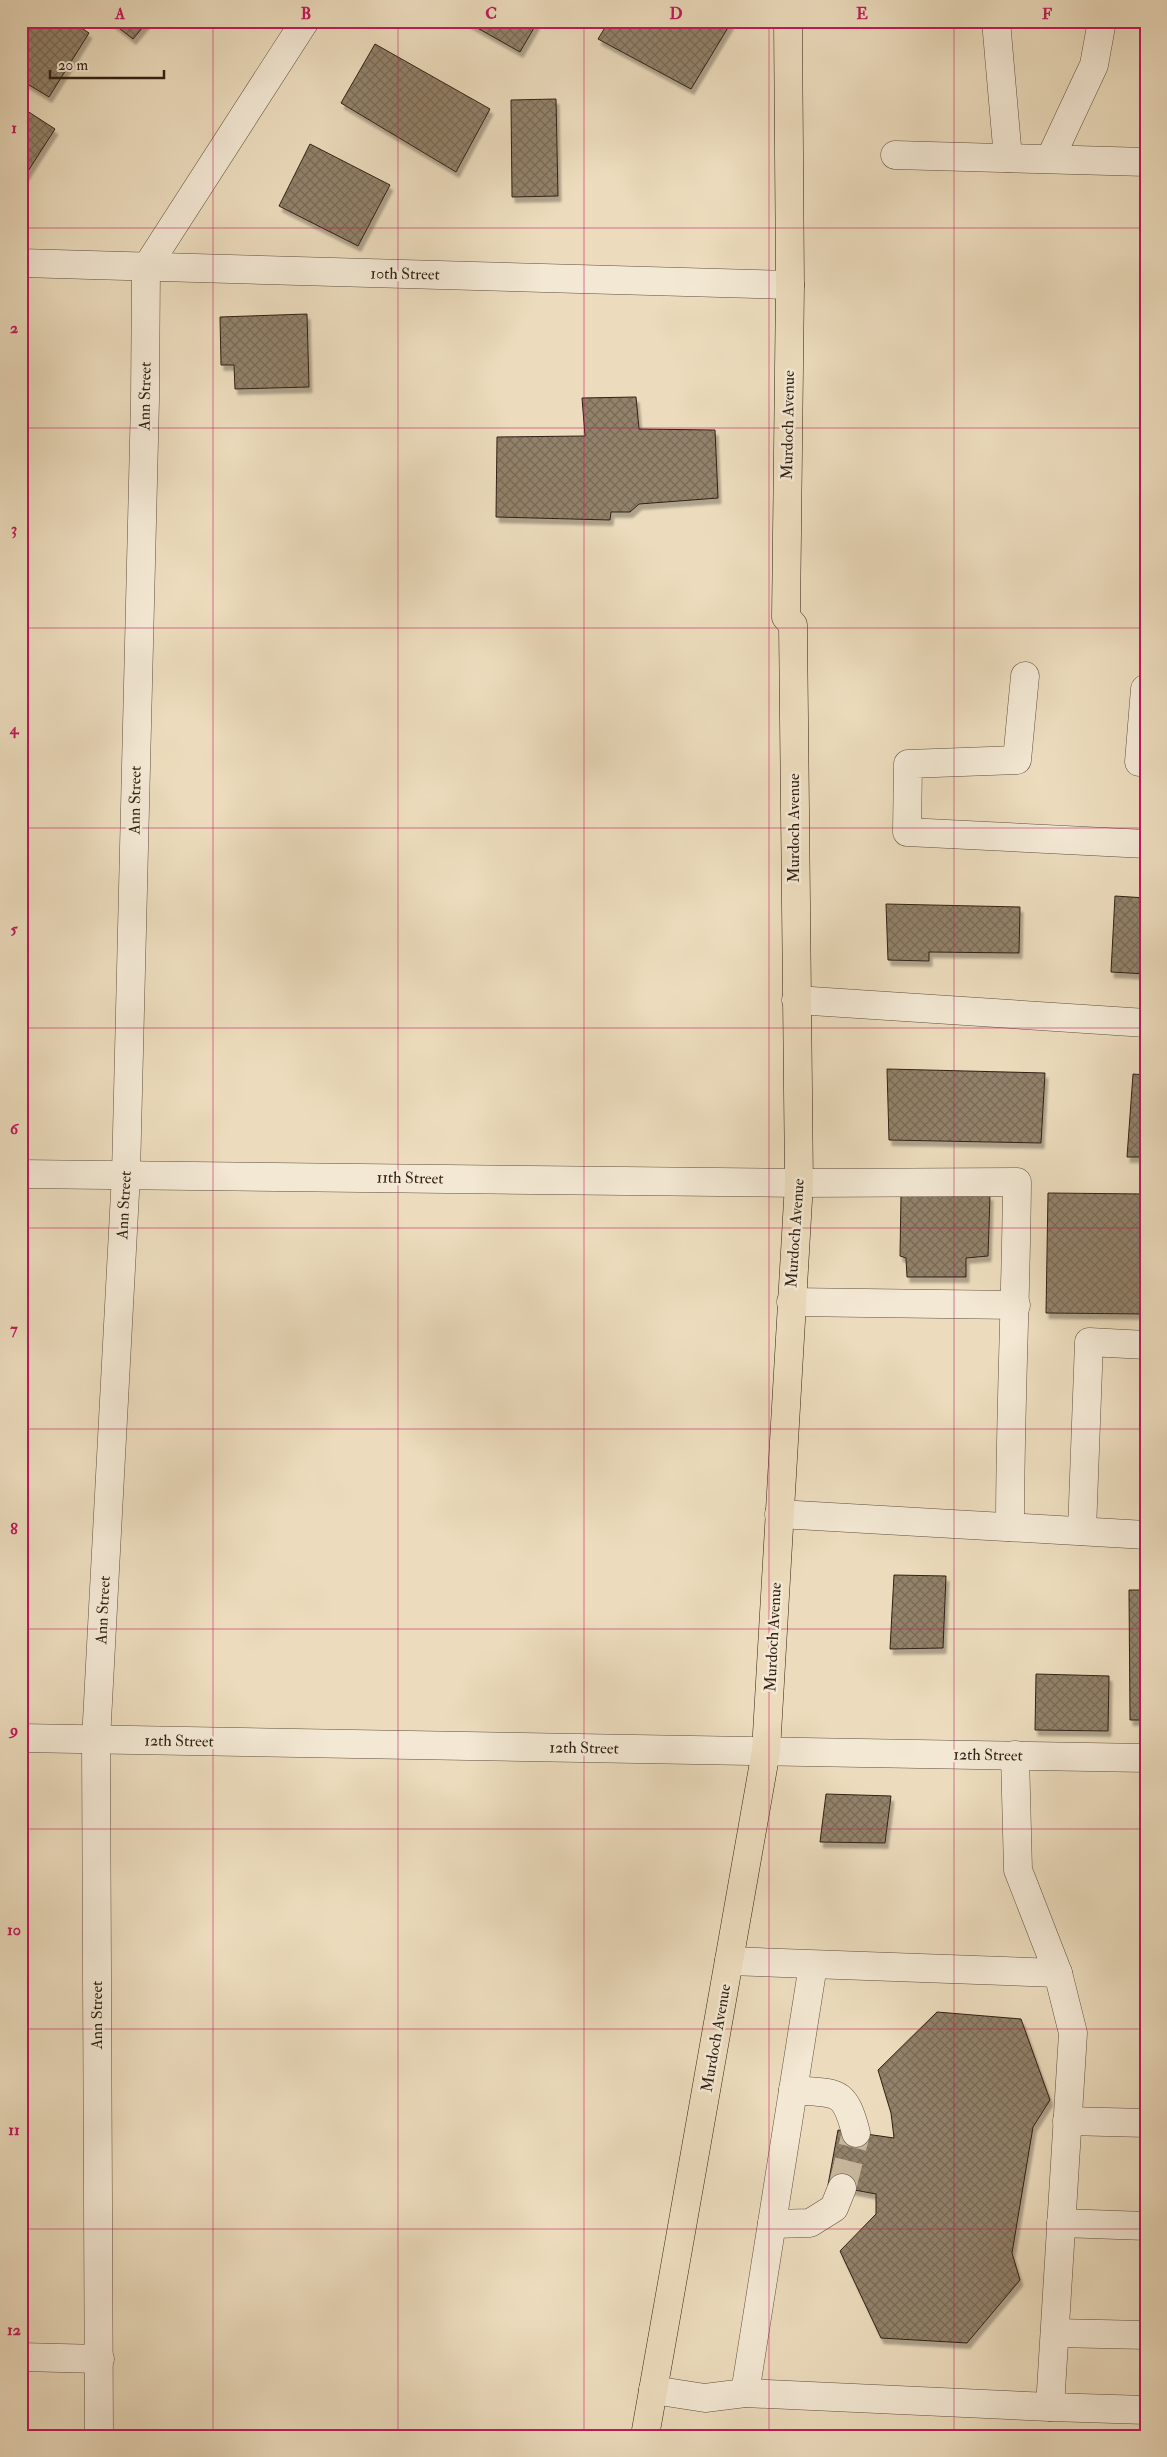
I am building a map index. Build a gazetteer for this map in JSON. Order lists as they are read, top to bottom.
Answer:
{
  "streets": {
    "main road": ["Murdoch Avenue"],
    "street": [
      "10th Street",
      "Ann Street",
      "11th Street",
      "12th Street"
    ]
  },
  "crossings": [
    ["10th Street", "Ann Street"],
    ["10th Street", "Murdoch Avenue"],
    ["Ann Street", "11th Street"],
    ["Ann Street", "12th Street"],
    ["Murdoch Avenue", "11th Street"],
    ["Murdoch Avenue", "12th Street"]
  ],
  "scale_bar": "20 m",
  "grid": {
    "columns": [
      "A",
      "B",
      "C",
      "D",
      "E",
      "F"
    ],
    "rows": [
      "1",
      "2",
      "3",
      "4",
      "5",
      "6",
      "7",
      "8",
      "9",
      "10",
      "11",
      "12"
    ]
  }
}
